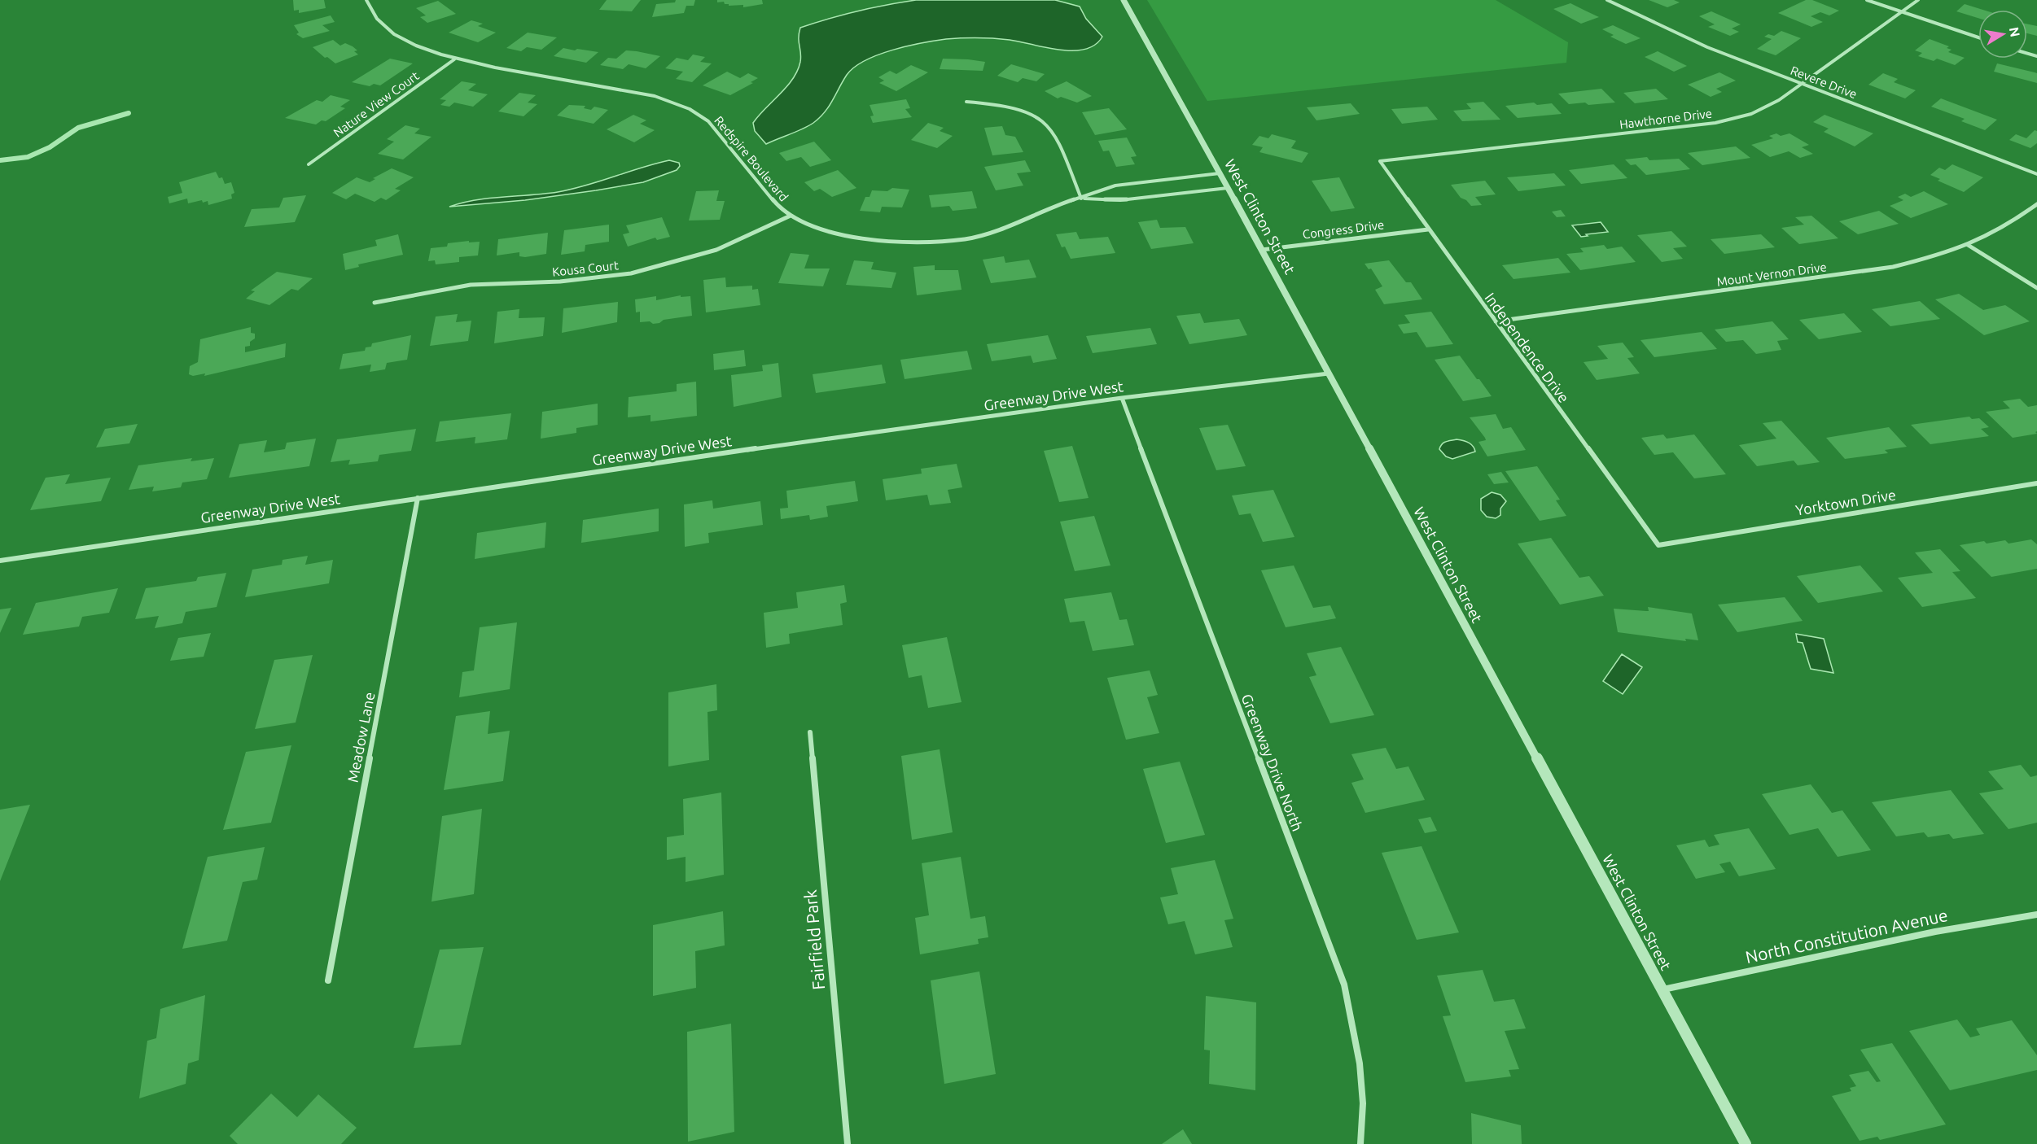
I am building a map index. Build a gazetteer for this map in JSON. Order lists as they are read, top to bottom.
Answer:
{
  "streets": {
    "street": [
      "Revere Drive",
      "Nature View Court",
      "Hawthorne Drive",
      "Redspire Boulevard",
      "West Clinton Street",
      "Congress Drive",
      "Kousa Court",
      "Mount Vernon Drive",
      "Independence Drive",
      "Greenway Drive West",
      "Yorktown Drive",
      "Meadow Lane",
      "Greenway Drive North",
      "North Constitution Avenue",
      "Fairfield Park"
    ]
  },
  "crossings": [
    ["Revere Drive", "Hawthorne Drive"],
    ["Nature View Court", "Redspire Boulevard"],
    ["Hawthorne Drive", "Independence Drive"],
    ["Redspire Boulevard", "West Clinton Street"],
    ["Redspire Boulevard", "Kousa Court"],
    ["West Clinton Street", "Congress Drive"],
    ["West Clinton Street", "Greenway Drive West"],
    ["West Clinton Street", "North Constitution Avenue"],
    ["Congress Drive", "Independence Drive"],
    ["Mount Vernon Drive", "Independence Drive"],
    ["Independence Drive", "Yorktown Drive"],
    ["Greenway Drive West", "Meadow Lane"],
    ["Greenway Drive West", "Greenway Drive North"]
  ],
  "north": "right"
}
